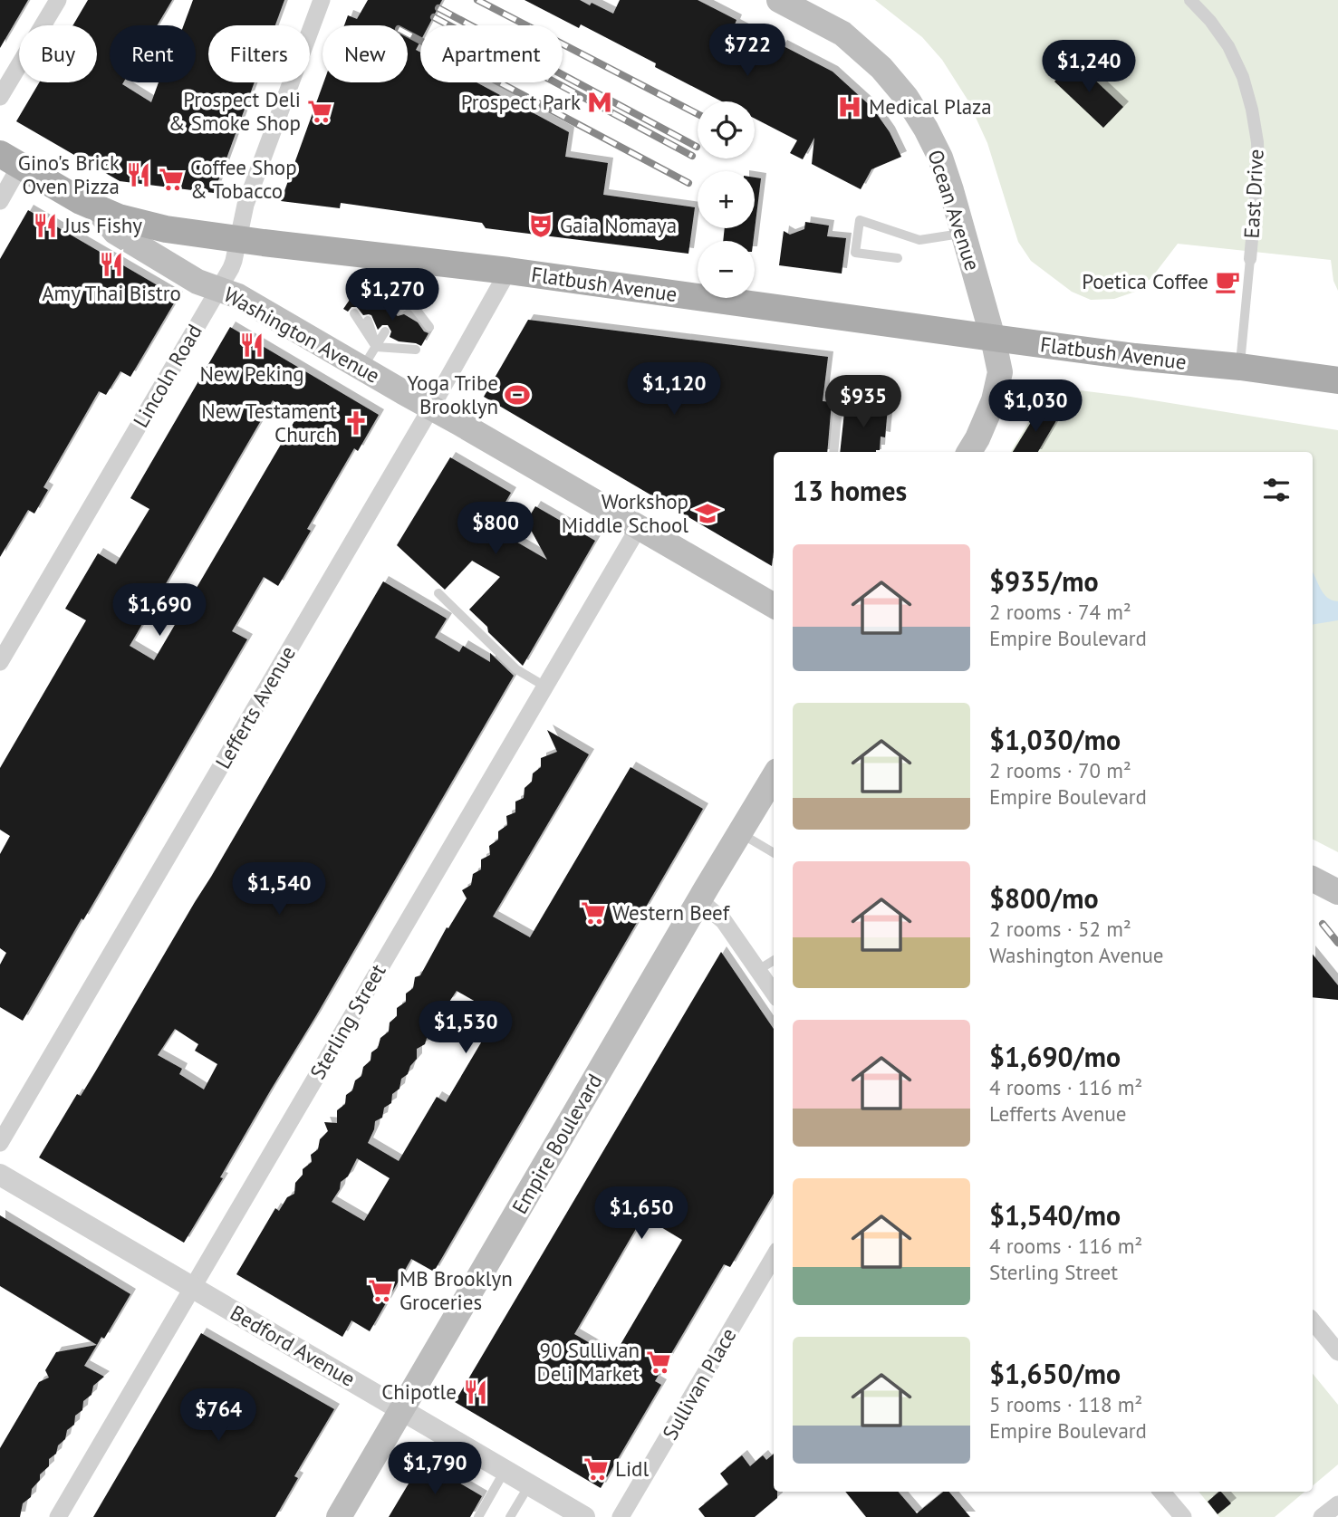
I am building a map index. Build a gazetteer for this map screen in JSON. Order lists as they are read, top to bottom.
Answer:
{
  "streets": {
    "main road": [
      "Ocean Avenue",
      "Flatbush Avenue",
      "Washington Avenue",
      "Empire Boulevard"
    ],
    "street": [
      "East Drive",
      "Lincoln Road",
      "Lefferts Avenue",
      "Sterling Street",
      "Bedford Avenue",
      "Sullivan Place"
    ]
  },
  "crossings": [
    ["East Drive", "Flatbush Avenue"],
    ["Ocean Avenue", "Flatbush Avenue"],
    ["Flatbush Avenue", "Washington Avenue"],
    ["Flatbush Avenue", "Lincoln Road"],
    ["Flatbush Avenue", "Lefferts Avenue"],
    ["Washington Avenue", "Lincoln Road"],
    ["Washington Avenue", "Lefferts Avenue"],
    ["Washington Avenue", "Sterling Street"],
    ["Sterling Street", "Bedford Avenue"],
    ["Empire Boulevard", "Bedford Avenue"]
  ],
  "places": {
    "metro station": ["Prospect Park"],
    "hospital": ["Medical Plaza"],
    "supermarket": [
      "Prospect Deli & Smoke Shop",
      "Coffee Shop & Tobacco",
      "Western Beef",
      "MB Brooklyn Groceries",
      "90 Sullivan Deli Market",
      "Lidl"
    ],
    "restaurant": [
      "Gino's Brick Oven Pizza",
      "Jus Fishy",
      "Amy Thai Bistro",
      "New Peking",
      "Chipotle"
    ],
    "theatre": ["Gaia Nomaya"],
    "cafe": ["Poetica Coffee"],
    "sports": ["Yoga Tribe Brooklyn"],
    "church": ["New Testament Church"],
    "school or university": ["Workshop Middle School"]
  },
  "page": {
    "price": [
      "$722",
      "$1,240",
      "$1,270",
      "$1,120",
      "$935",
      "$1,030",
      "$800",
      "$1,690",
      "$1,540",
      "$1,530",
      "$1,650",
      "$764",
      "$1,790"
    ],
    "chip": [
      "Buy",
      "Rent",
      "Filters",
      "New",
      "Apartment"
    ],
    "map_buttons": ["+", "−"],
    "heading": "13 homes",
    "list": [
      {
        "name": "$935/mo",
        "note": "2 rooms · 74 m² · Empire Boulevard"
      },
      {
        "name": "$1,030/mo",
        "note": "2 rooms · 70 m² · Empire Boulevard"
      },
      {
        "name": "$800/mo",
        "note": "2 rooms · 52 m² · Washington Avenue"
      },
      {
        "name": "$1,690/mo",
        "note": "4 rooms · 116 m² · Lefferts Avenue"
      },
      {
        "name": "$1,540/mo",
        "note": "4 rooms · 116 m² · Sterling Street"
      },
      {
        "name": "$1,650/mo",
        "note": "5 rooms · 118 m² · Empire Boulevard"
      }
    ]
  }
}
